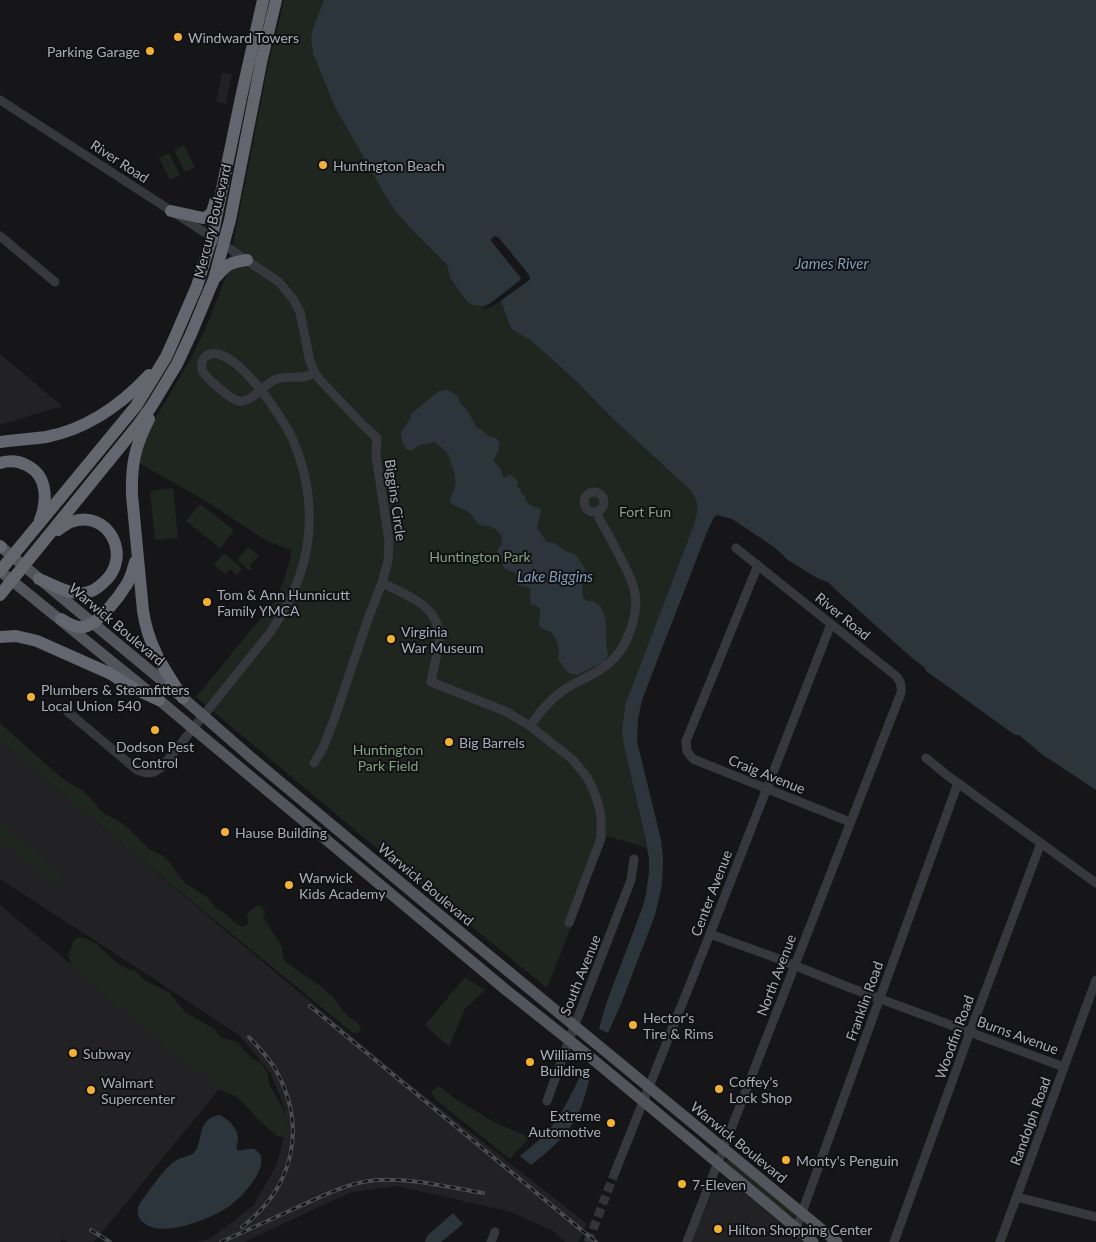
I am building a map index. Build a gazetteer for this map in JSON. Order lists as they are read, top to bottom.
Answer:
{
  "streets": {
    "highway": ["Mercury Boulevard"],
    "main road": ["Warwick Boulevard"],
    "street": [
      "River Road",
      "Biggins Circle",
      "Craig Avenue",
      "Center Avenue",
      "South Avenue",
      "North Avenue",
      "Franklin Road",
      "Burns Avenue",
      "Woodfin Road",
      "Randolph Road"
    ]
  },
  "crossings": [
    ["River Road", "Mercury Boulevard"],
    ["River Road", "Biggins Circle"],
    ["River Road", "Craig Avenue"],
    ["River Road", "Center Avenue"],
    ["River Road", "North Avenue"],
    ["Warwick Boulevard", "Center Avenue"],
    ["Warwick Boulevard", "South Avenue"],
    ["Warwick Boulevard", "North Avenue"],
    ["Warwick Boulevard", "Franklin Road"],
    ["Craig Avenue", "Center Avenue"],
    ["Craig Avenue", "North Avenue"],
    ["Center Avenue", "Burns Avenue"],
    ["North Avenue", "Burns Avenue"],
    ["Franklin Road", "Burns Avenue"],
    ["Burns Avenue", "Woodfin Road"],
    ["Burns Avenue", "Randolph Road"]
  ],
  "water": ["James River", "Lake Biggins"],
  "parks": ["Fort Fun", "Huntington Park", "Huntington Park Field"],
  "places": [
    "Windward Towers",
    "Parking Garage",
    "Huntington Beach",
    "Tom & Ann Hunnicutt Family YMCA",
    "Virginia War Museum",
    "Plumbers & Steamfitters Local Union 540",
    "Dodson Pest Control",
    "Big Barrels",
    "Hause Building",
    "Warwick Kids Academy",
    "Hector's Tire & Rims",
    "Subway",
    "Williams Building",
    "Coffey's Lock Shop",
    "Walmart Supercenter",
    "Extreme Automotive",
    "Monty's Penguin",
    "7-Eleven",
    "Hilton Shopping Center"
  ]
}
